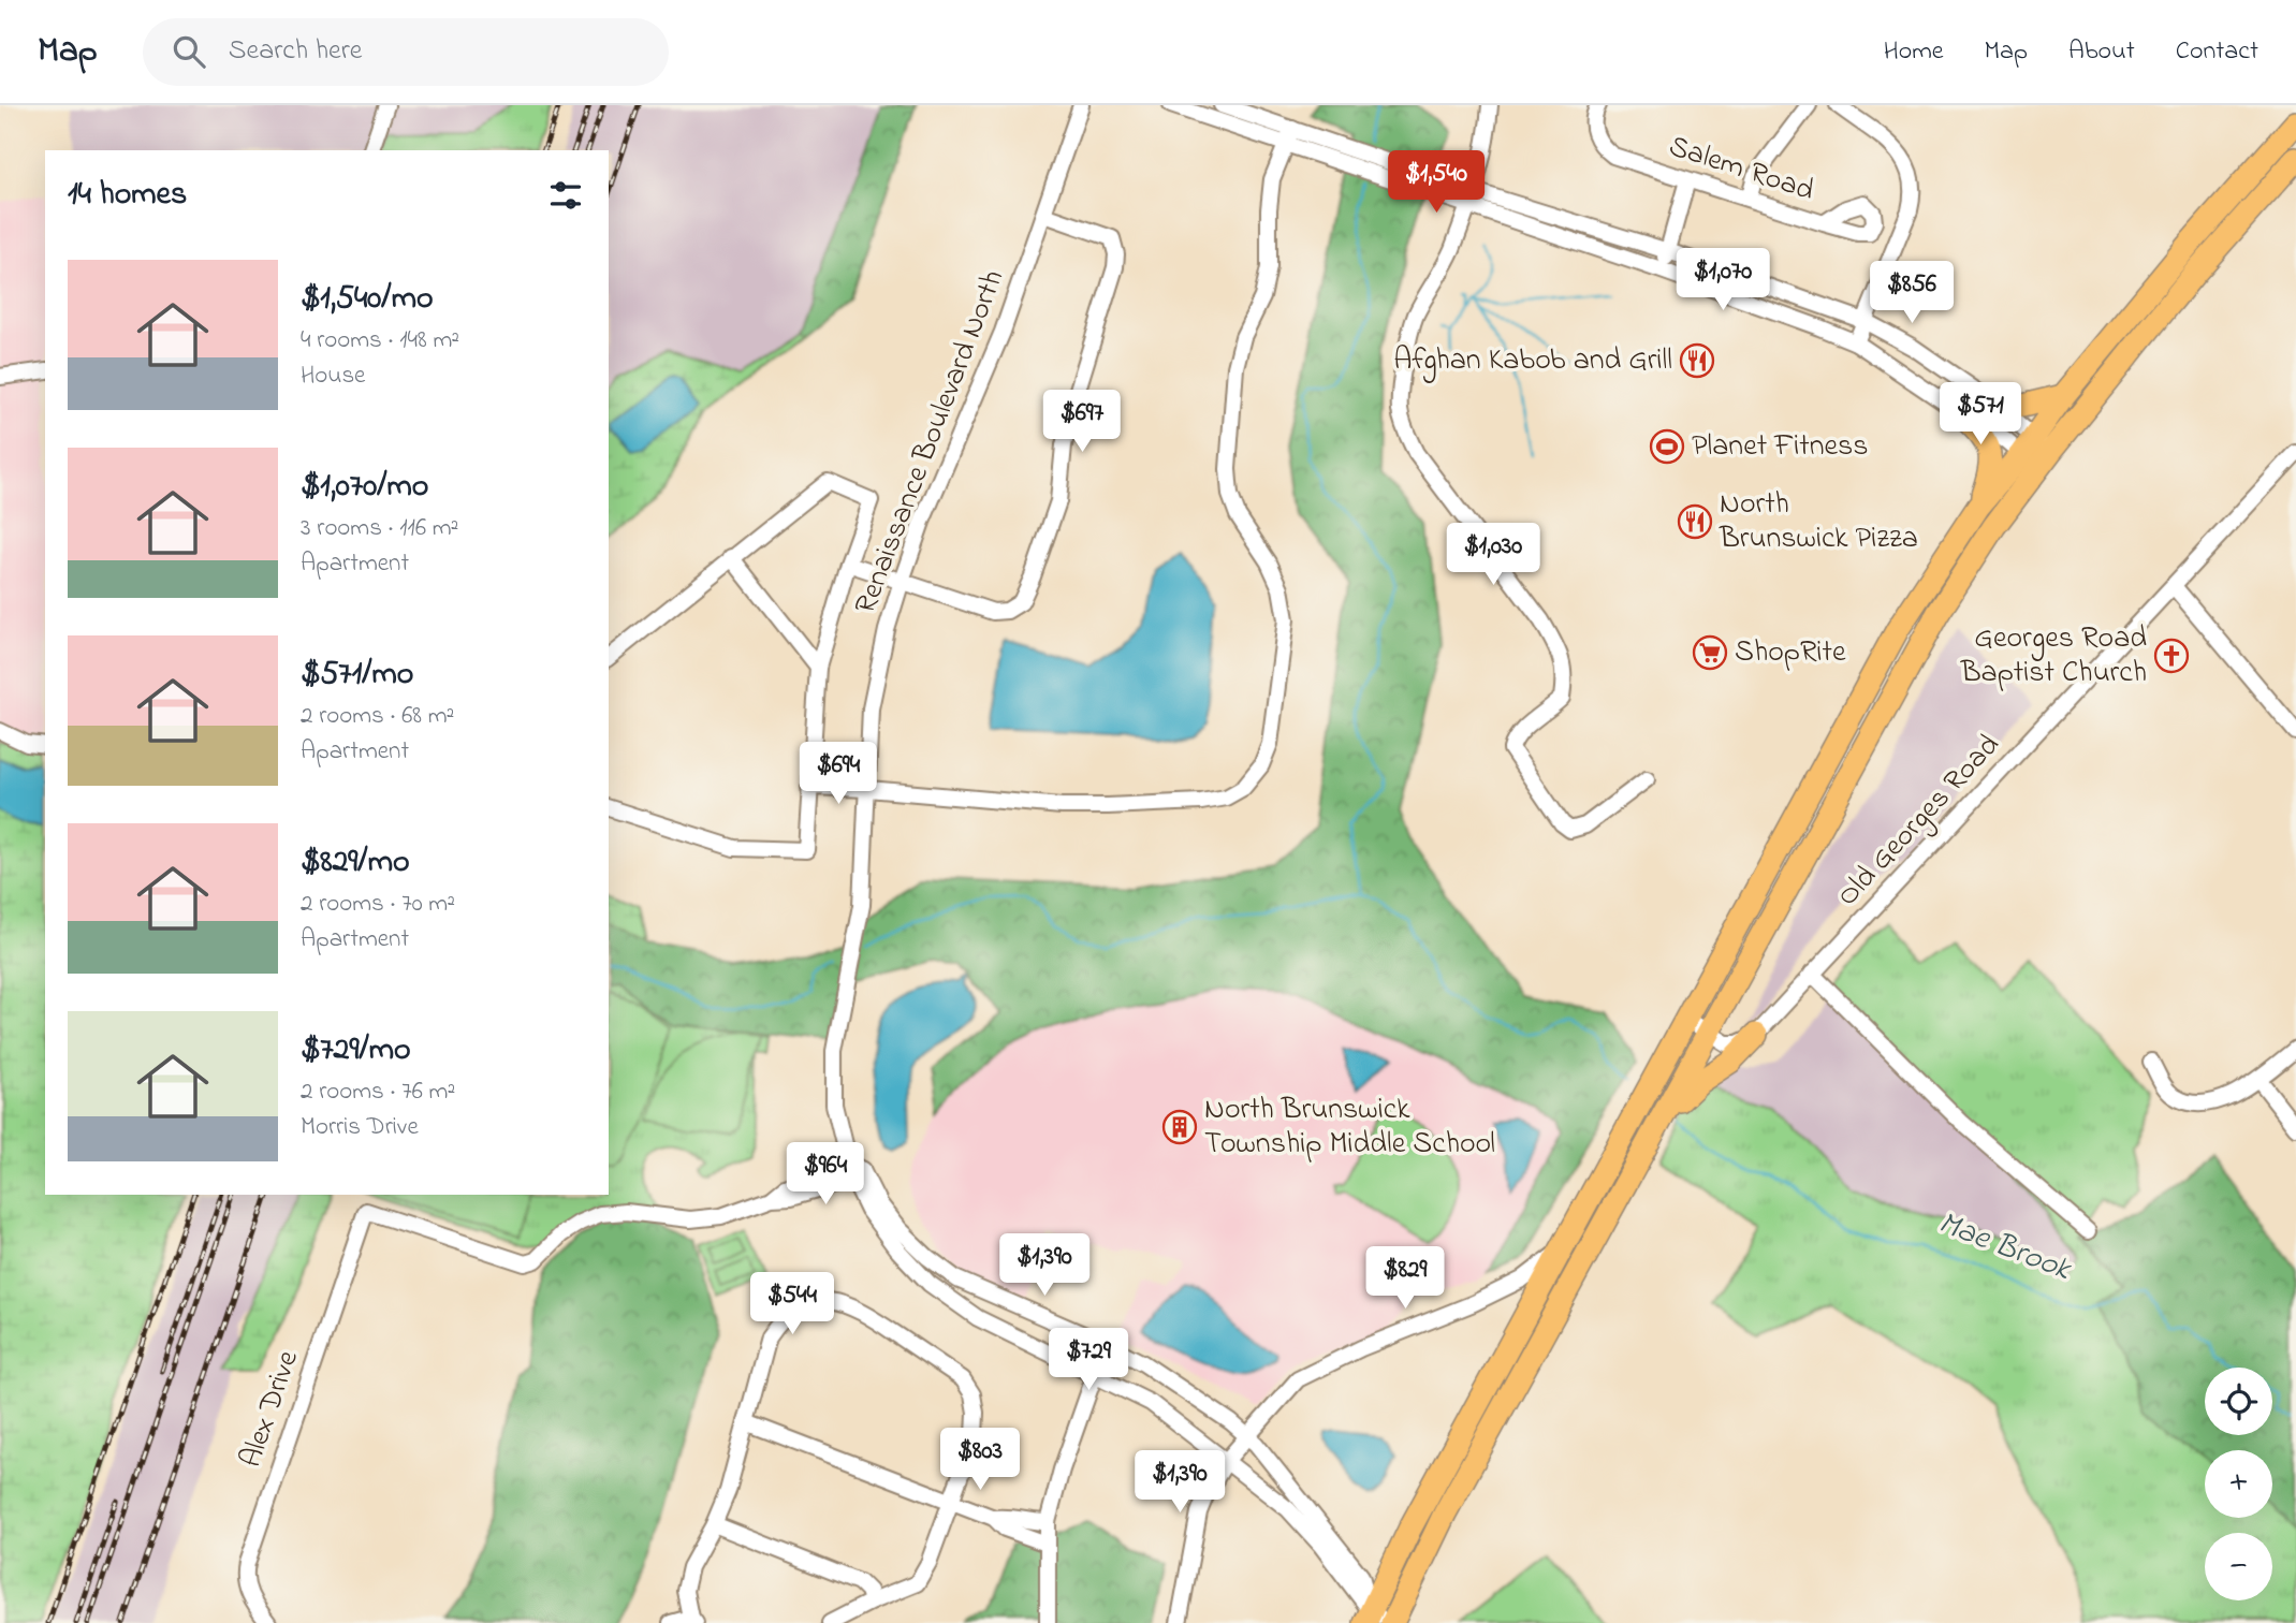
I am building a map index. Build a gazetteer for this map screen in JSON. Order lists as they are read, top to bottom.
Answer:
{
  "streets": {
    "street": [
      "Salem Road",
      "Renaissance Boulevard North",
      "Old Georges Road",
      "Alex Drive"
    ]
  },
  "water": ["Mae Brook"],
  "places": {
    "restaurant": ["Afghan Kabob and Grill", "North Brunswick Pizza"],
    "sports": ["Planet Fitness"],
    "supermarket": ["ShopRite"],
    "church": ["Georges Road Baptist Church"],
    "building": ["North Brunswick Township Middle School"]
  },
  "page": {
    "header": "Map",
    "search": "Search here",
    "nav": [
      "Home",
      "Map",
      "About",
      "Contact"
    ],
    "price": [
      "$1,540",
      "$1,070",
      "$856",
      "$571",
      "$697",
      "$1,030",
      "$694",
      "$964",
      "$1,390",
      "$829",
      "$544",
      "$729",
      "$803",
      "$1,390"
    ],
    "heading": "14 homes",
    "list": [
      {
        "name": "$1,540/mo",
        "note": "4 rooms · 148 m² · House"
      },
      {
        "name": "$1,070/mo",
        "note": "3 rooms · 116 m² · Apartment"
      },
      {
        "name": "$571/mo",
        "note": "2 rooms · 68 m² · Apartment"
      },
      {
        "name": "$829/mo",
        "note": "2 rooms · 70 m² · Apartment"
      },
      {
        "name": "$729/mo",
        "note": "2 rooms · 76 m² · Morris Drive"
      }
    ],
    "map_buttons": ["+", "−"]
  }
}
